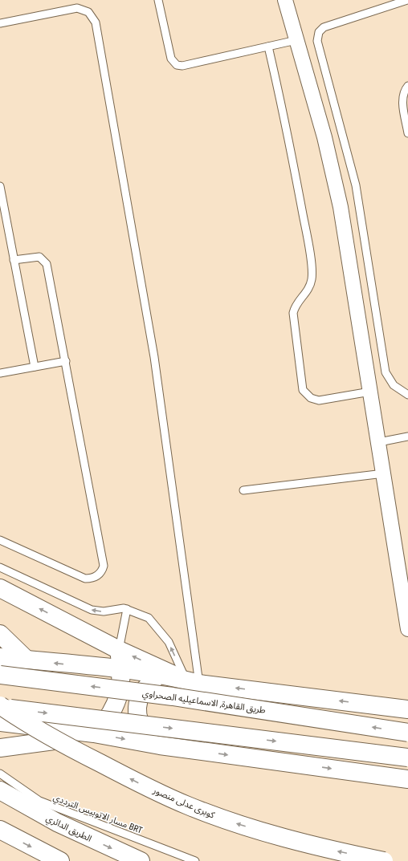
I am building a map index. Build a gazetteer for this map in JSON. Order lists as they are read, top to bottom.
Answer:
{
  "streets": {
    "main road": ["طريق القاهرة, الاسماعيليه الصحراوي", "كوبرى عدلى منصور", "الطريق الدائري"],
    "lane": ["مسار الاتوبيس الترددي BRT"]
  }
}
